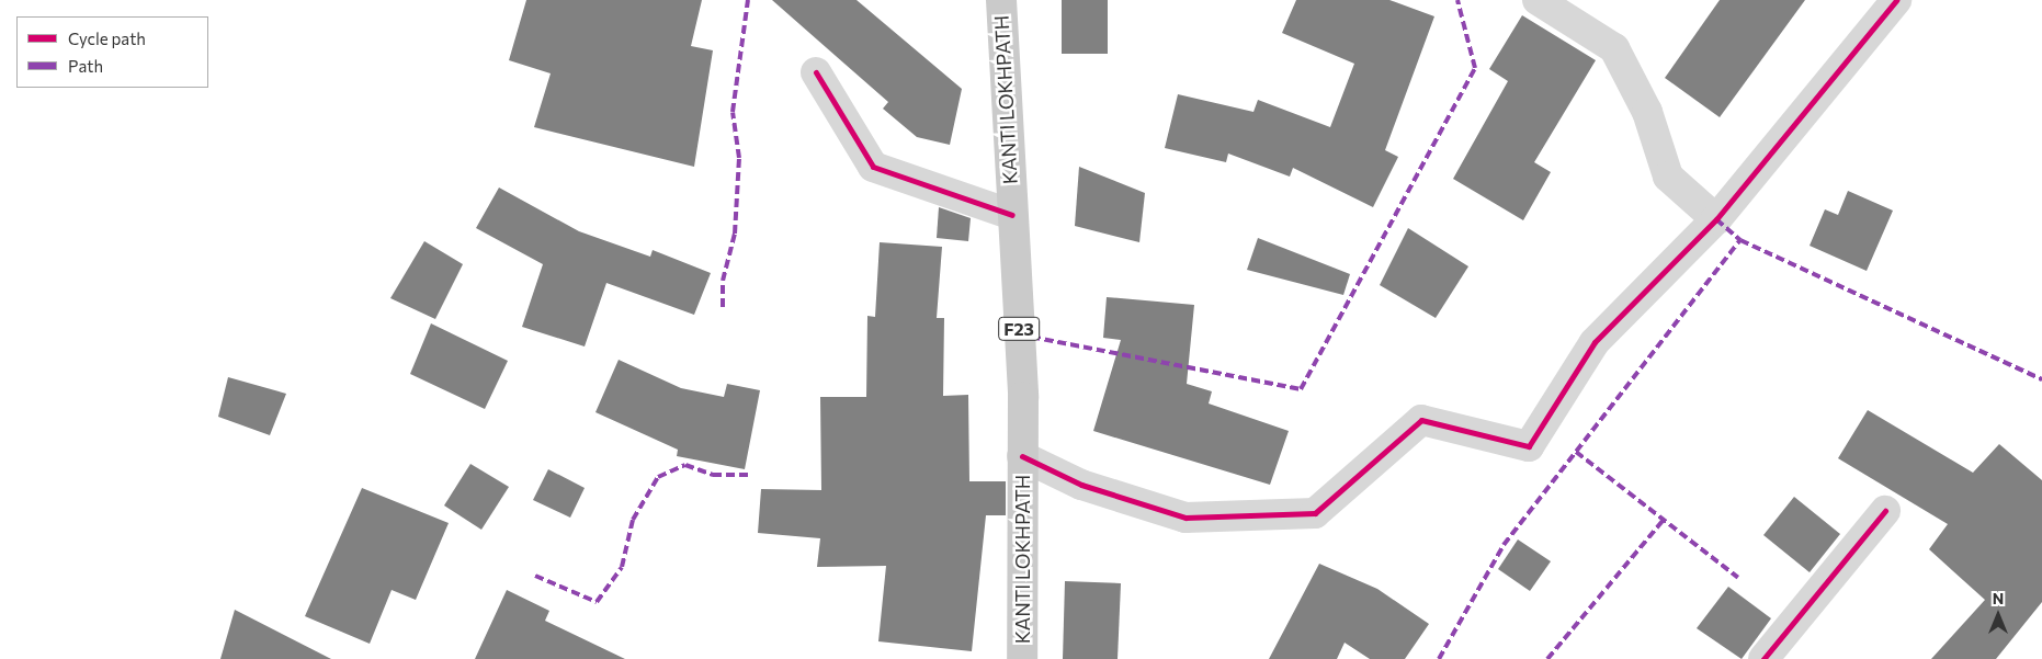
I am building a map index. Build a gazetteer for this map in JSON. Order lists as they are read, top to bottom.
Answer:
{
  "streets": {
    "main road": ["KANTI LOKHPATH", "F23"]
  },
  "legend": ["Cycle path", "Path"],
  "north": "top"
}
